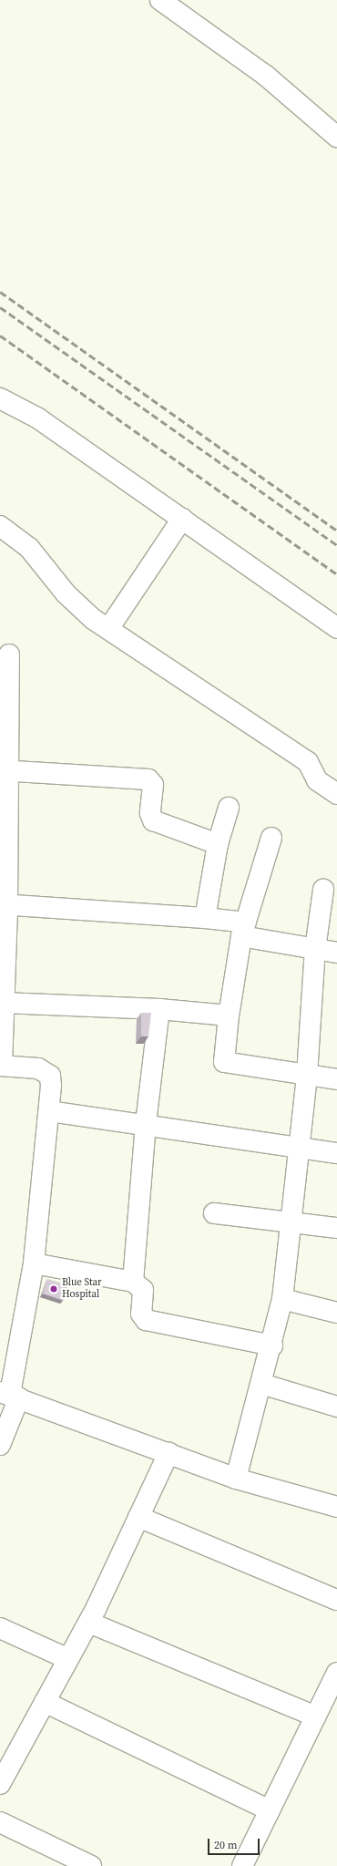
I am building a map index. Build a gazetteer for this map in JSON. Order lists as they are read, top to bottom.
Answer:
{
  "places": ["Blue Star Hospital"],
  "scale_bar": "20 m"
}
